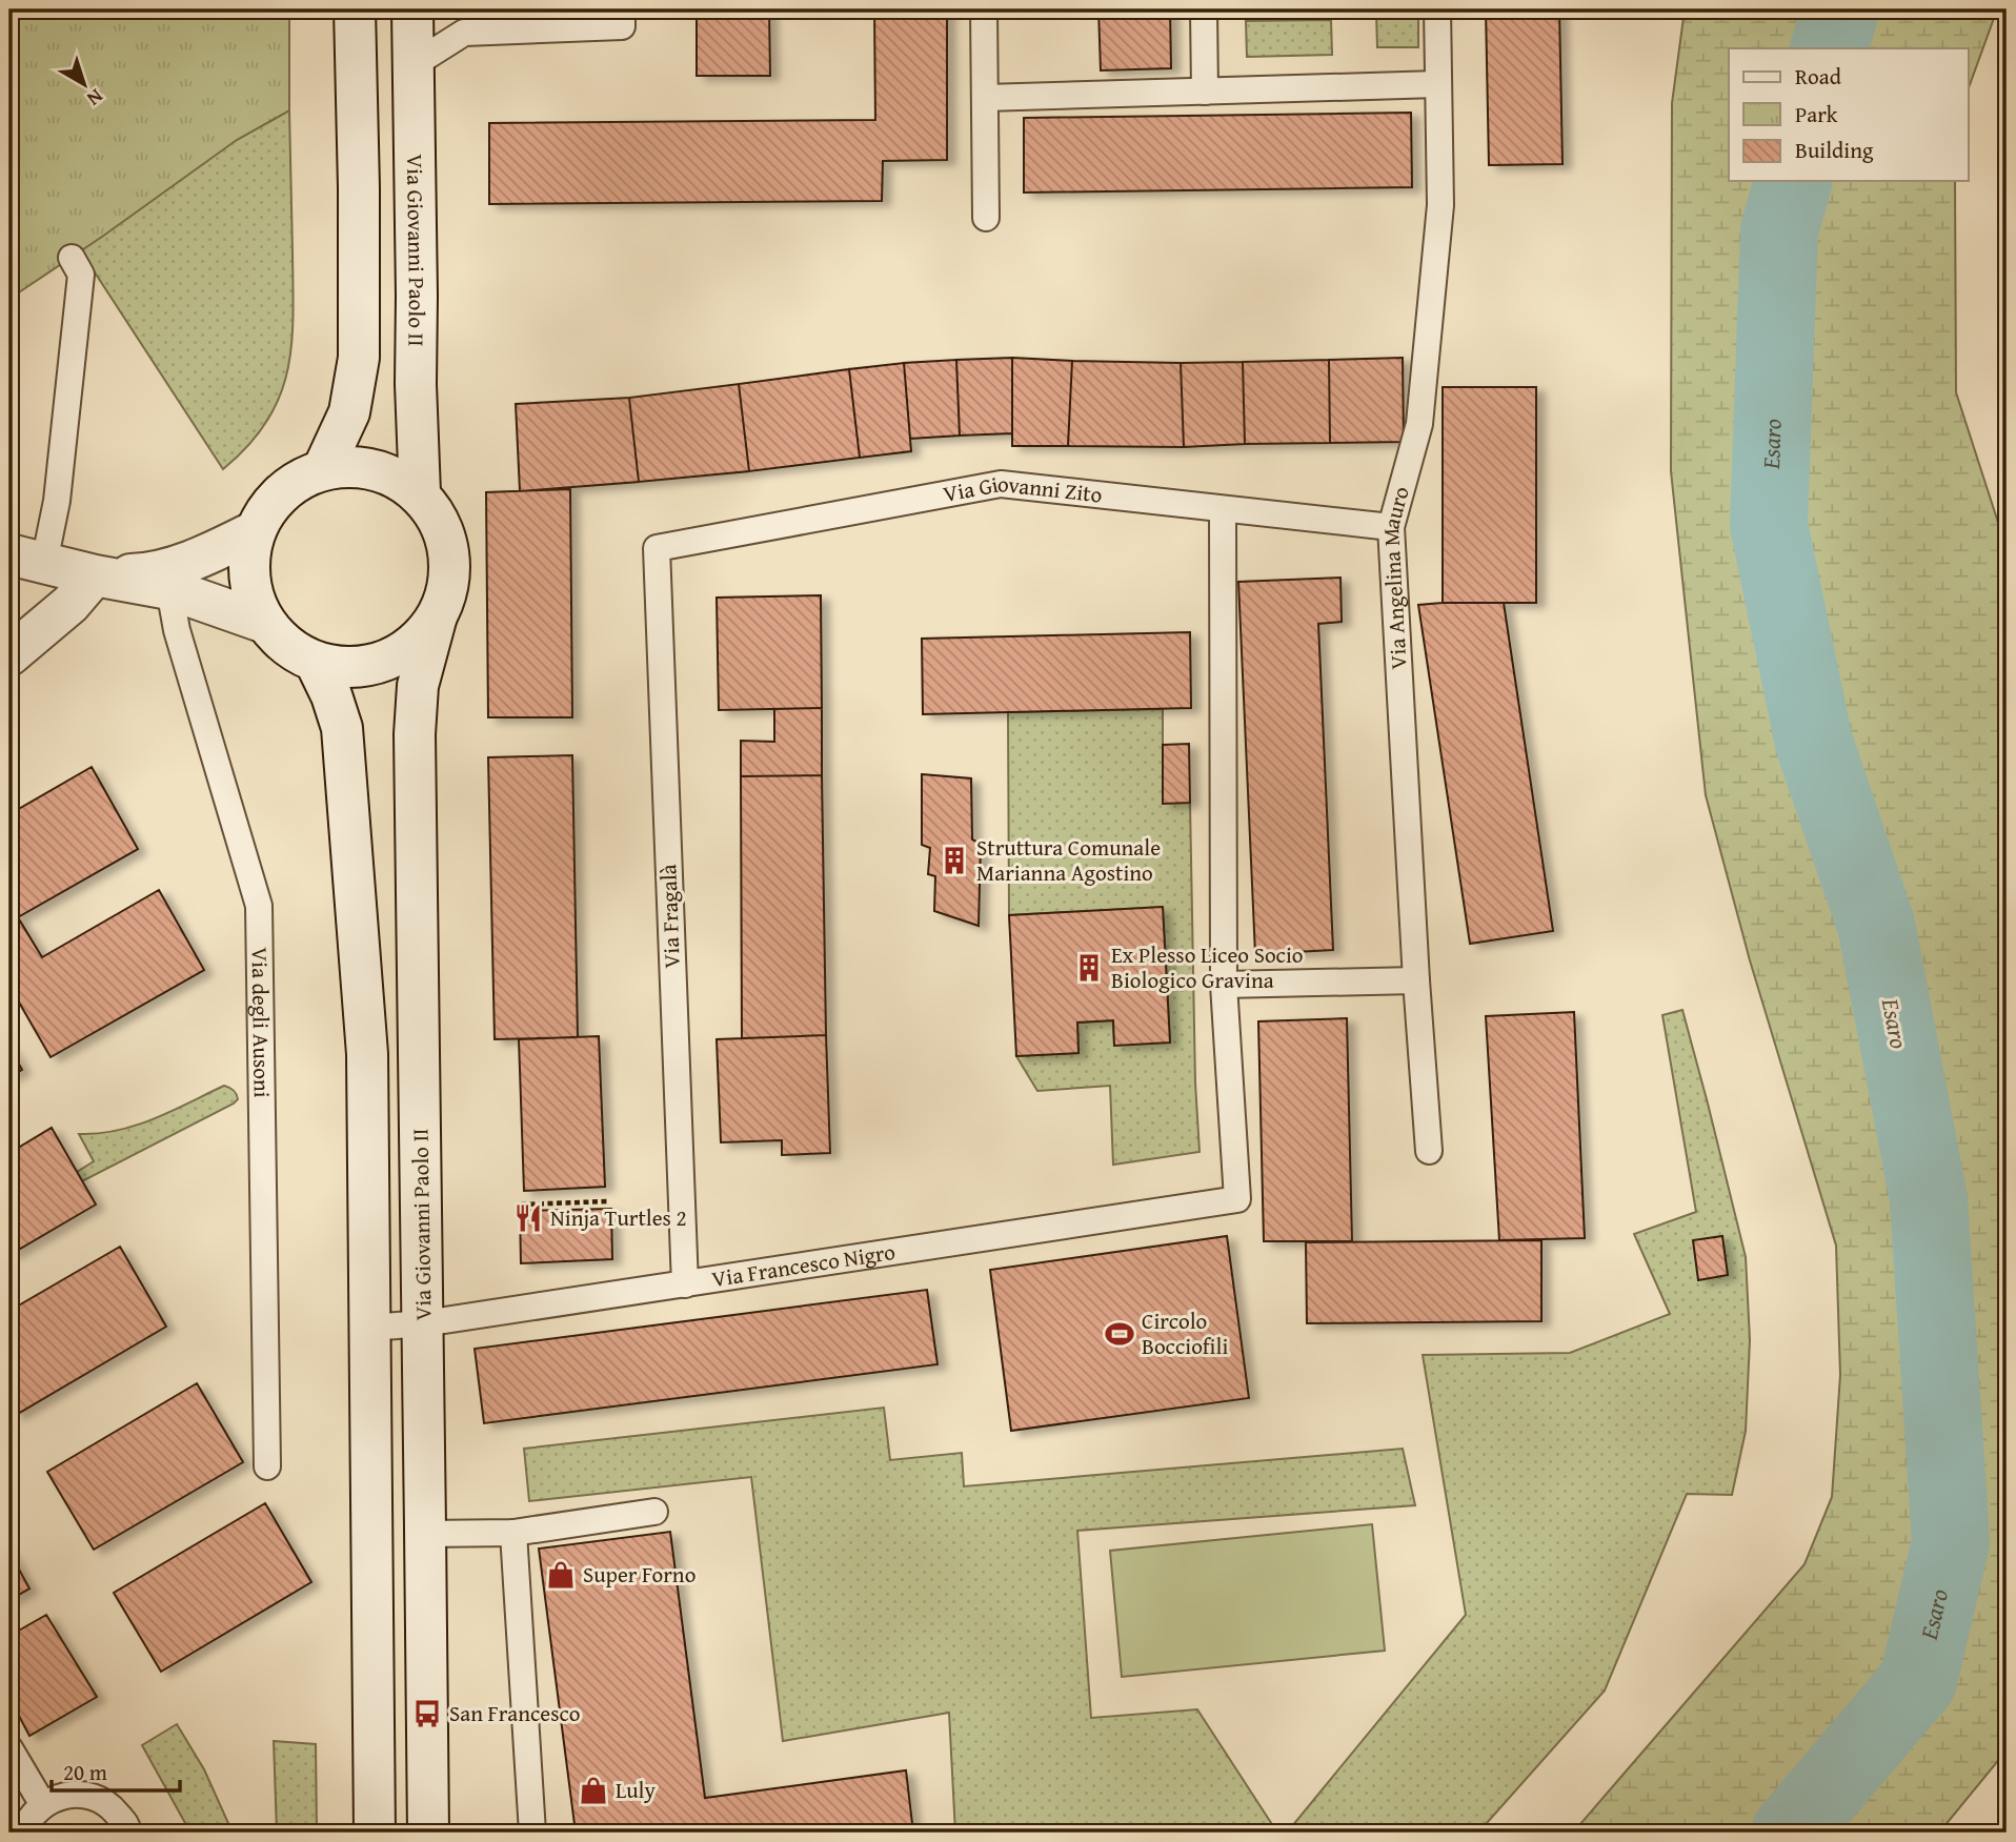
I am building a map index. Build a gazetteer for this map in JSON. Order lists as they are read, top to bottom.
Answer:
{
  "streets": {
    "street": ["Via Giovanni Paolo II"],
    "lane": [
      "Via Giovanni Zito",
      "Via Angelina Mauro",
      "Via Fragalà",
      "Via degli Ausoni",
      "Via Francesco Nigro"
    ]
  },
  "crossings": [
    ["Via Giovanni Paolo II", "Via Francesco Nigro"],
    ["Via Giovanni Zito", "Via Angelina Mauro"],
    ["Via Giovanni Zito", "Via Fragalà"],
    ["Via Fragalà", "Via Francesco Nigro"]
  ],
  "water": ["Esaro"],
  "places": {
    "building": ["Struttura Comunale Marianna Agostino", "Ex Plesso Liceo Socio Biologico Gravina"],
    "restaurant": ["Ninja Turtles 2"],
    "sports": ["Circolo Bocciofili"],
    "shop": ["Super Forno", "Luly"],
    "bus stop": ["San Francesco"]
  },
  "legend": ["Road", "Park", "Building"],
  "scale_bar": "20 m",
  "north": "bottom right"
}
